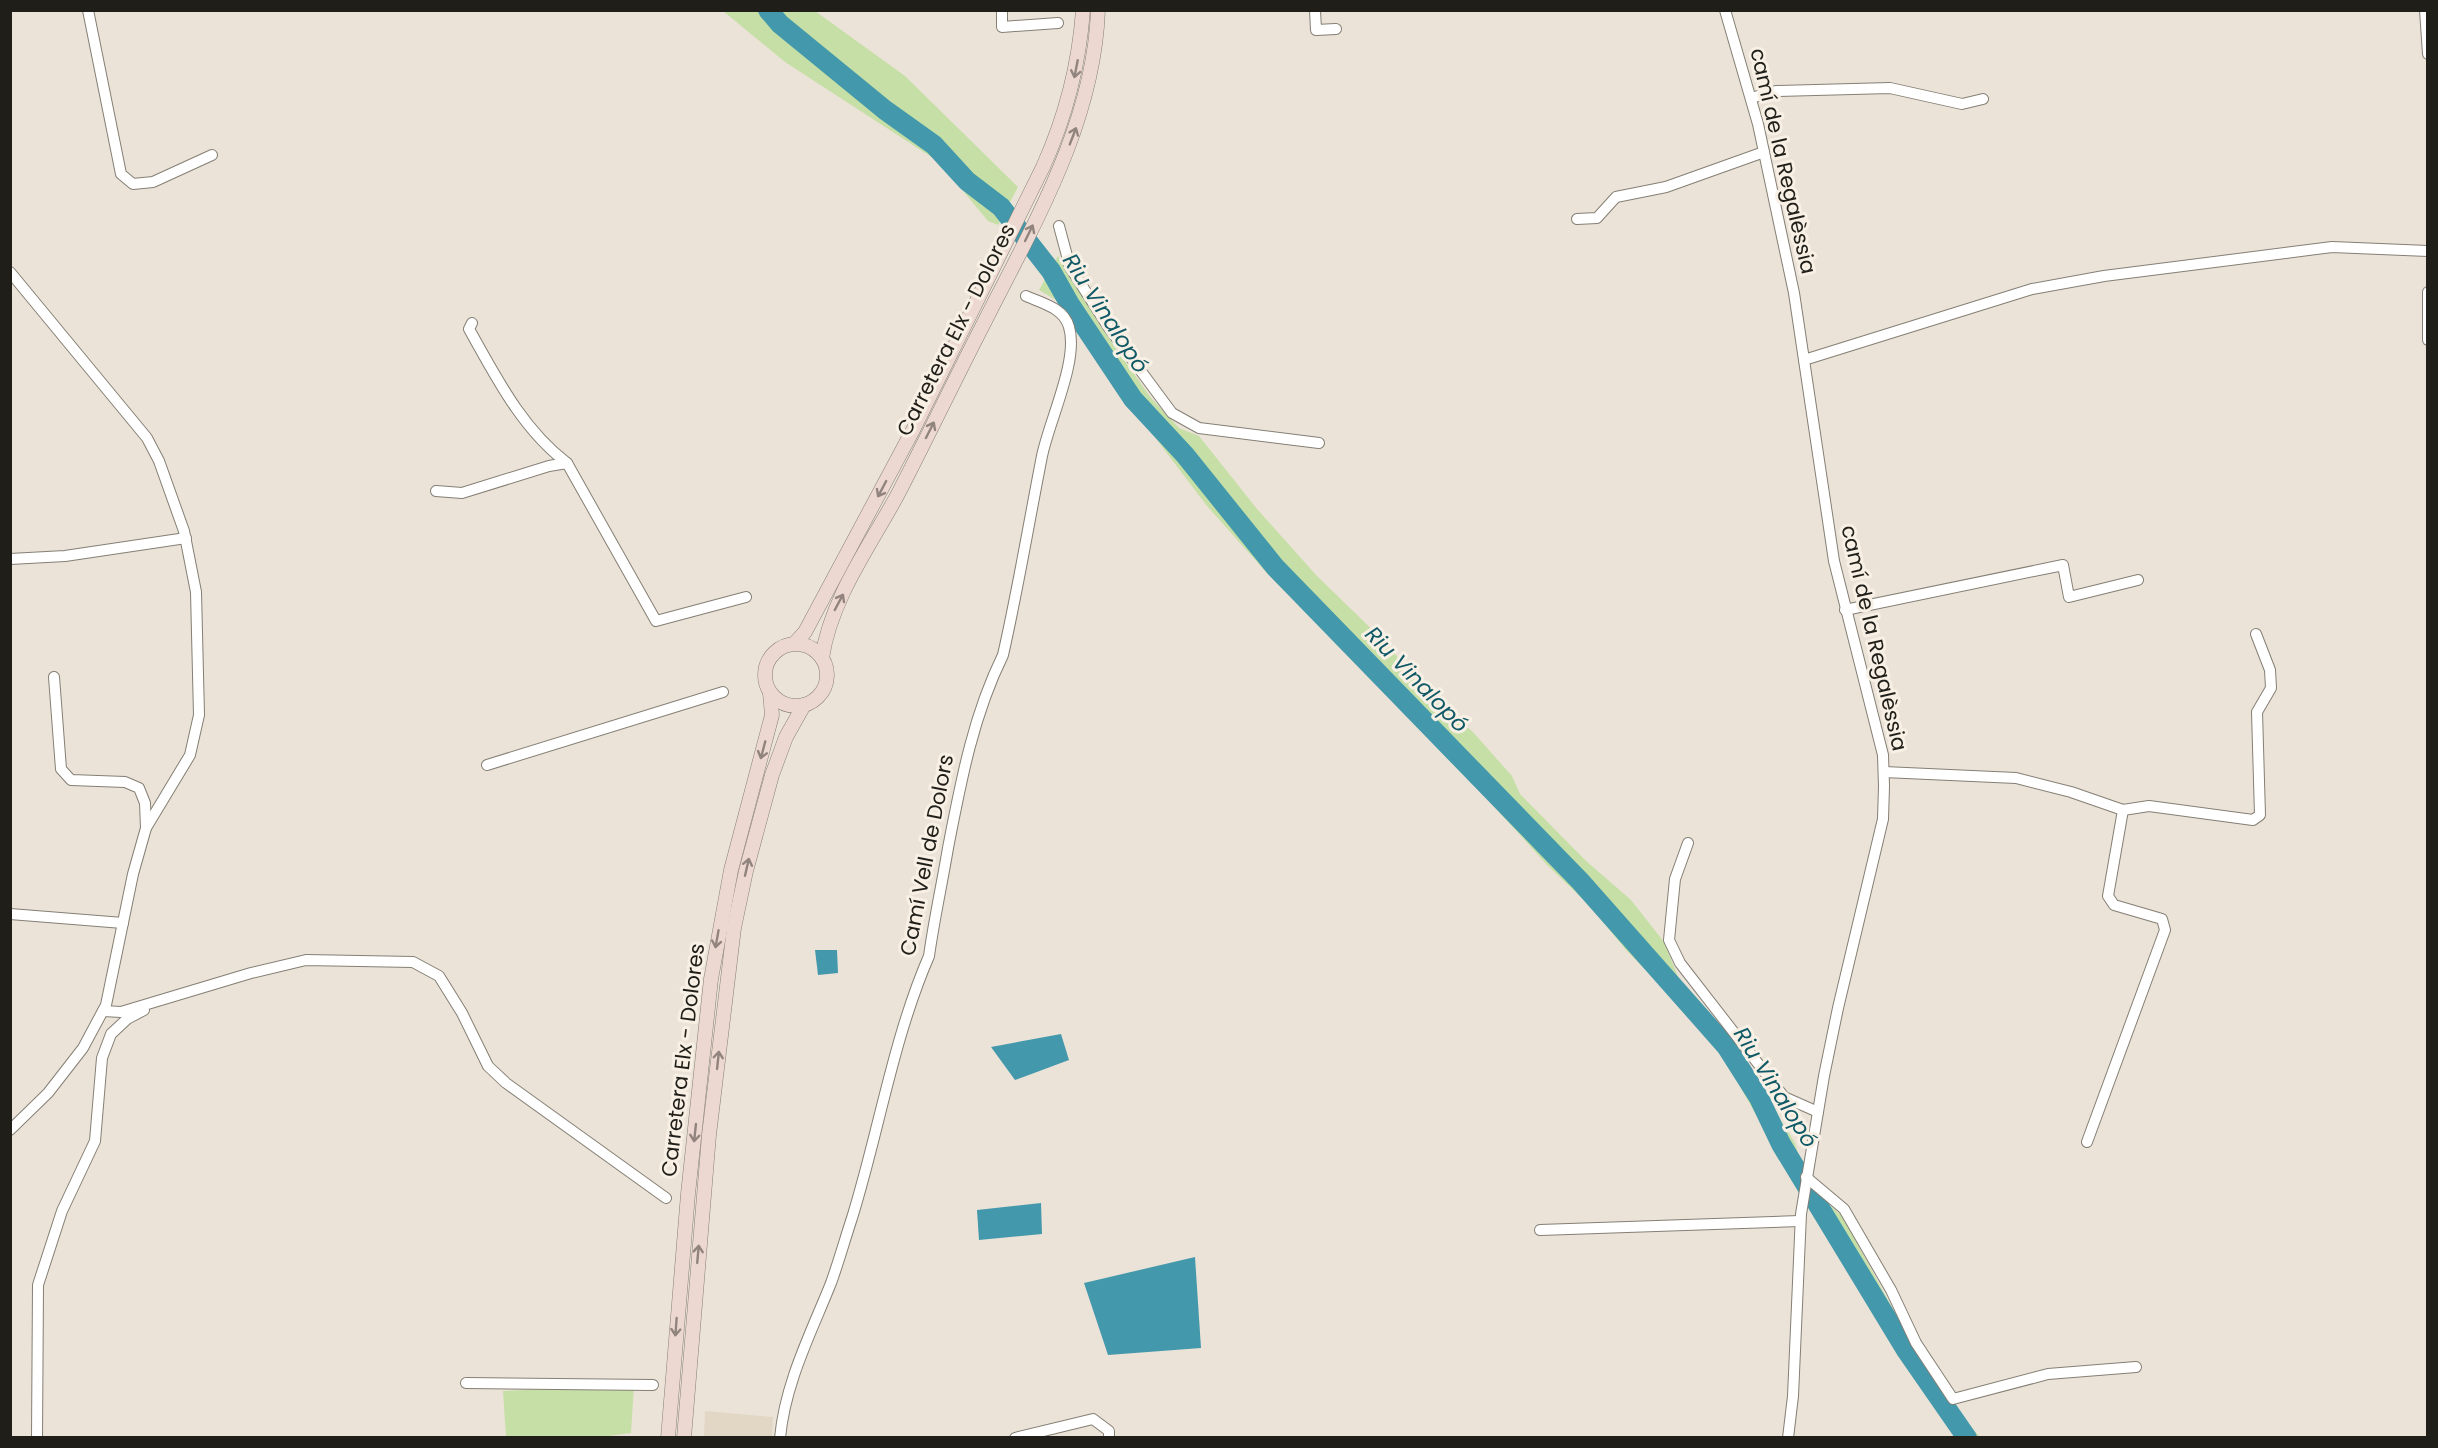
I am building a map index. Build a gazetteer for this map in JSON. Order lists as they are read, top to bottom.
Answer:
{
  "streets": {
    "main road": ["Carretera Elx - Dolores"],
    "street": ["camí de la Regalèssia", "Camí Vell de Dolors"]
  },
  "water": ["Riu Vinalopó"]
}
